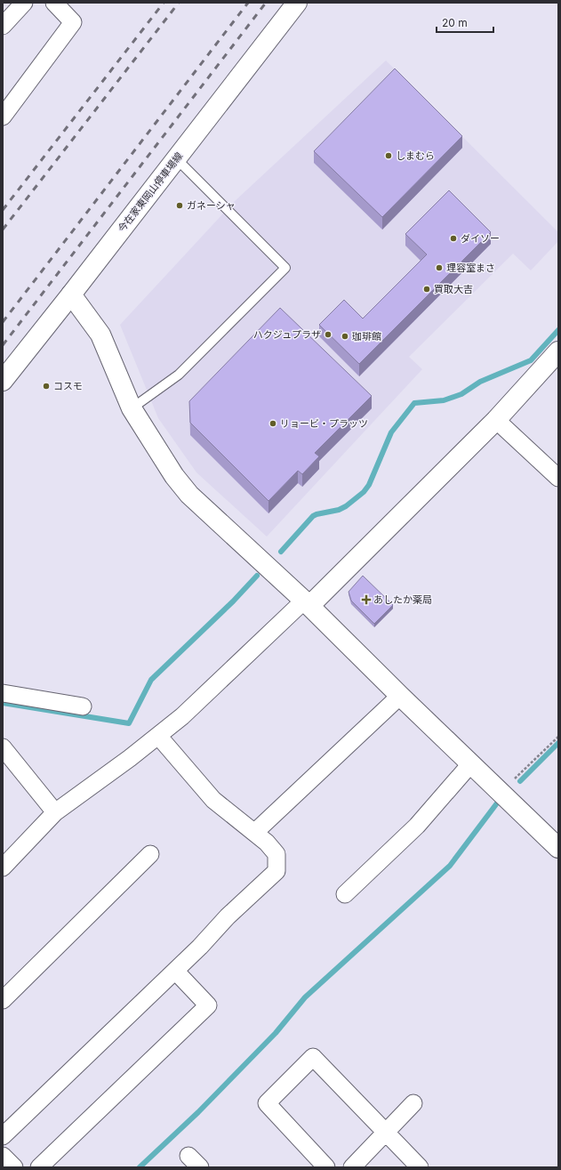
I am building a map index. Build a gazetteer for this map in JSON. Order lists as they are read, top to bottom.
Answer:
{
  "streets": {
    "street": ["今在家東岡山停車場線"]
  },
  "places": {
    "other": [
      "しまむら",
      "ガネーシャ",
      "ダイソー",
      "理容室まさ",
      "買取大吉",
      "ハクジュプラザ",
      "珈琲館",
      "コスモ",
      "リョービ・プラッツ"
    ],
    "health": ["あしたか薬局"]
  },
  "scale_bar": "20 m"
}
